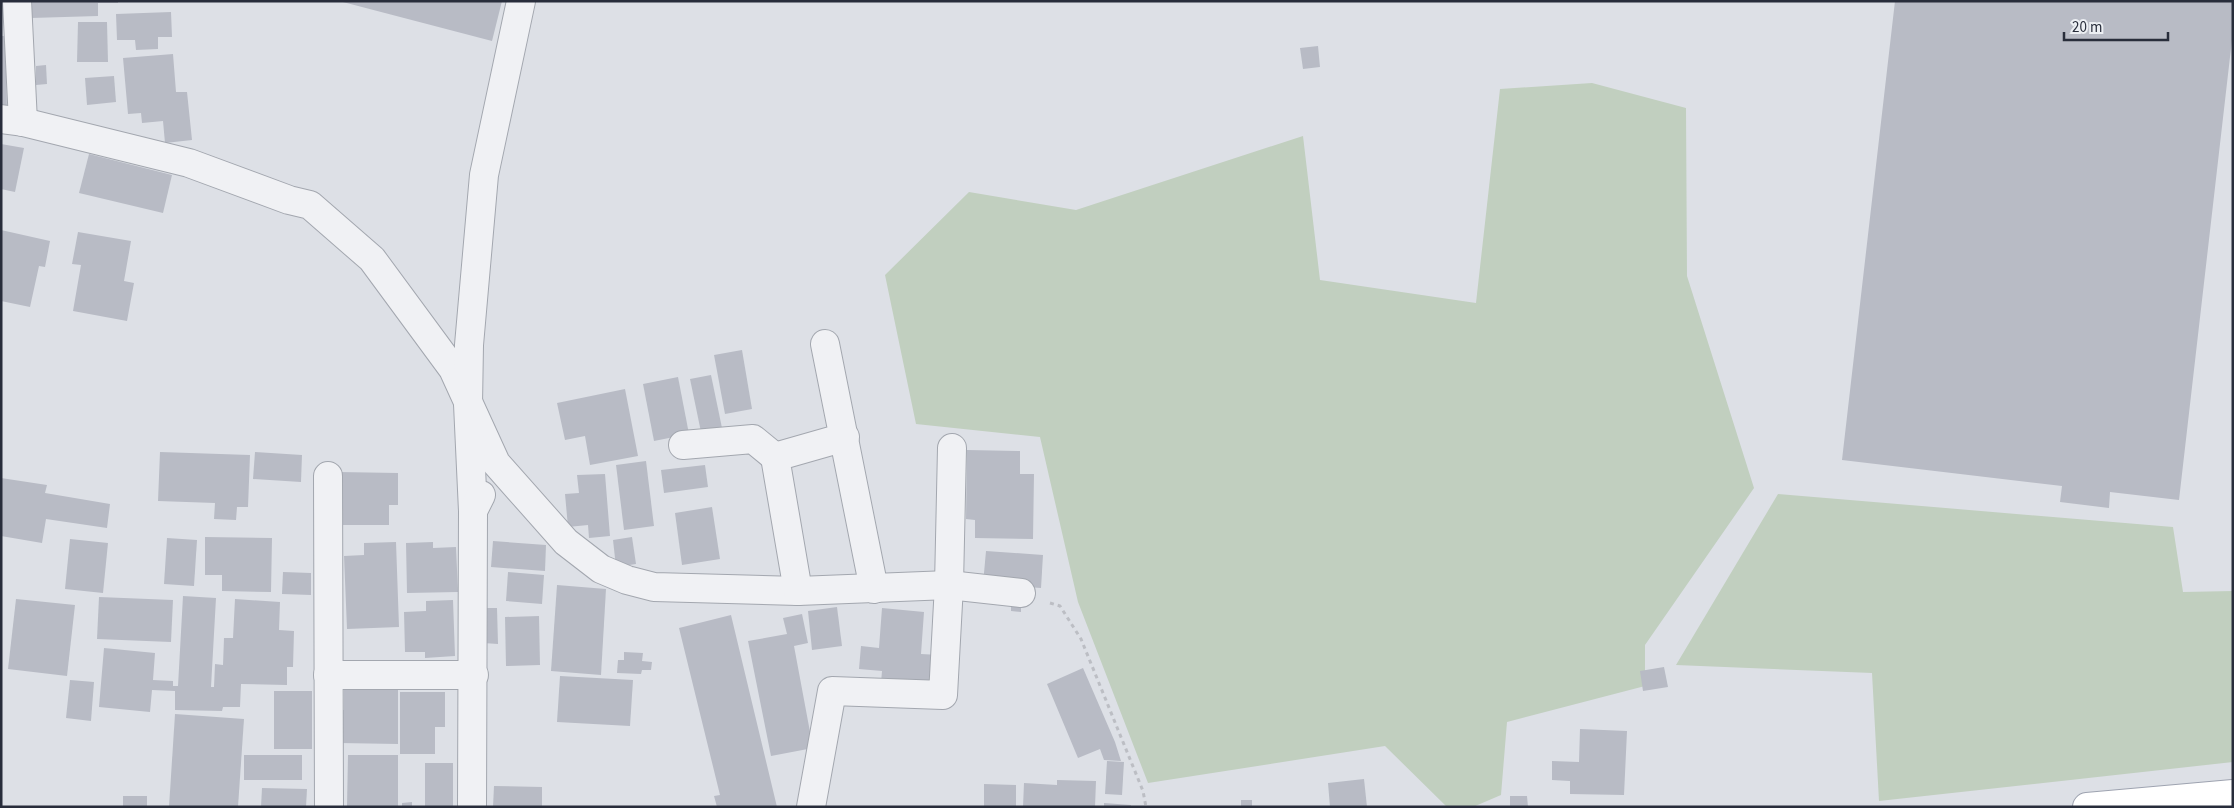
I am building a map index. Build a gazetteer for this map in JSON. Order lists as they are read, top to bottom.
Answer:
{
  "scale_bar": "20 m"
}
